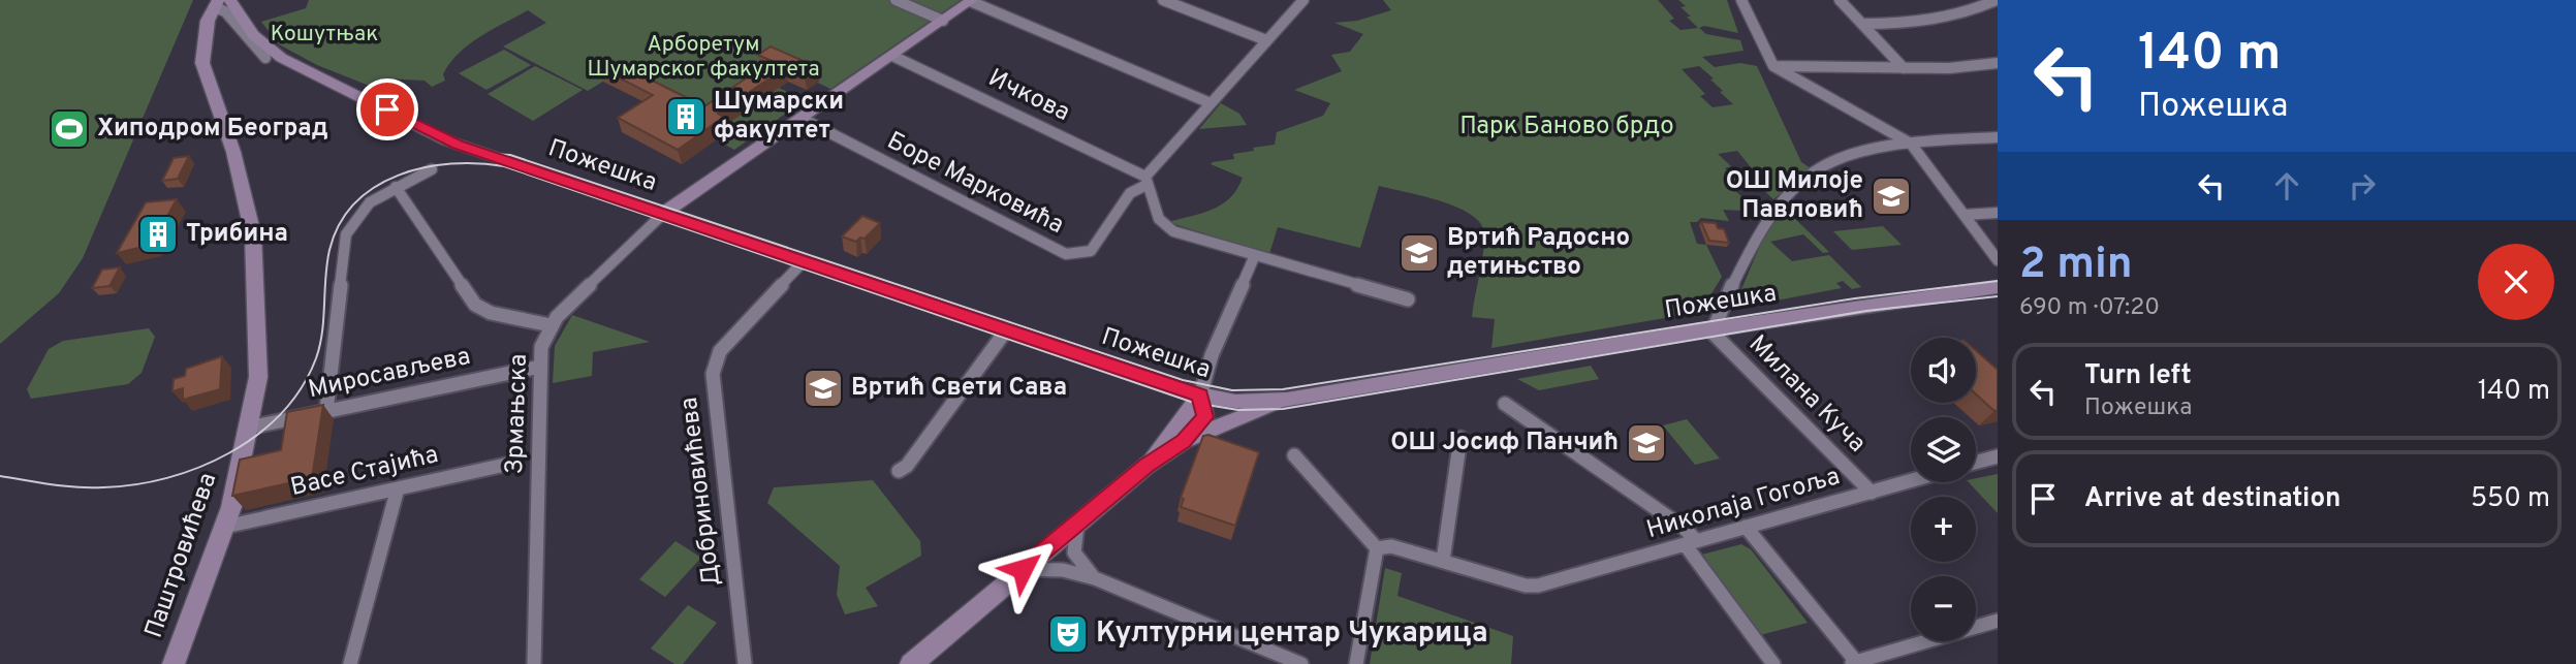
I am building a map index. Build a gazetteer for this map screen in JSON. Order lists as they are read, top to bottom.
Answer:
{
  "streets": {
    "main road": ["Пожешка", "Паштровићева"],
    "street": [
      "Ичкова",
      "Боре Марковића",
      "Миросављева",
      "Милана Куча",
      "Зрмањска",
      "Васе Стајића",
      "Добриновићева",
      "Николаја Гогоља"
    ]
  },
  "crossings": [
    ["Ичкова", "Боре Марковића"],
    ["Пожешка", "Милана Куча"],
    ["Пожешка", "Зрмањска"],
    ["Пожешка", "Добриновићева"],
    ["Миросављева", "Зрмањска"],
    ["Миросављева", "Паштровићева"],
    ["Милана Куча", "Николаја Гогоља"],
    ["Васе Стајића", "Паштровићева"]
  ],
  "parks": ["Кошутњак", "Арборетум Шумарског факултета", "Парк Баново брдо"],
  "places": {
    "building": ["Шумарски факултет", "Трибина"],
    "sports": ["Хиподром Београд"],
    "school or university": [
      "ОШ Милоје Павловић",
      "Вртић Радосно детињство",
      "Вртић Свети Сава",
      "ОШ Јосиф Панчић"
    ],
    "theatre": ["Културни центар Чукарица"]
  },
  "page": {
    "turn": ["140 m", "Пожешка"],
    "heading": ["2 min", "690 m · 07:20"],
    "map_buttons": ["+", "−"],
    "list": [
      {
        "name": "Turn left",
        "note": "Пожешка",
        "value": "140 m"
      },
      {
        "name": "Arrive at destination",
        "value": "550 m"
      }
    ]
  }
}
